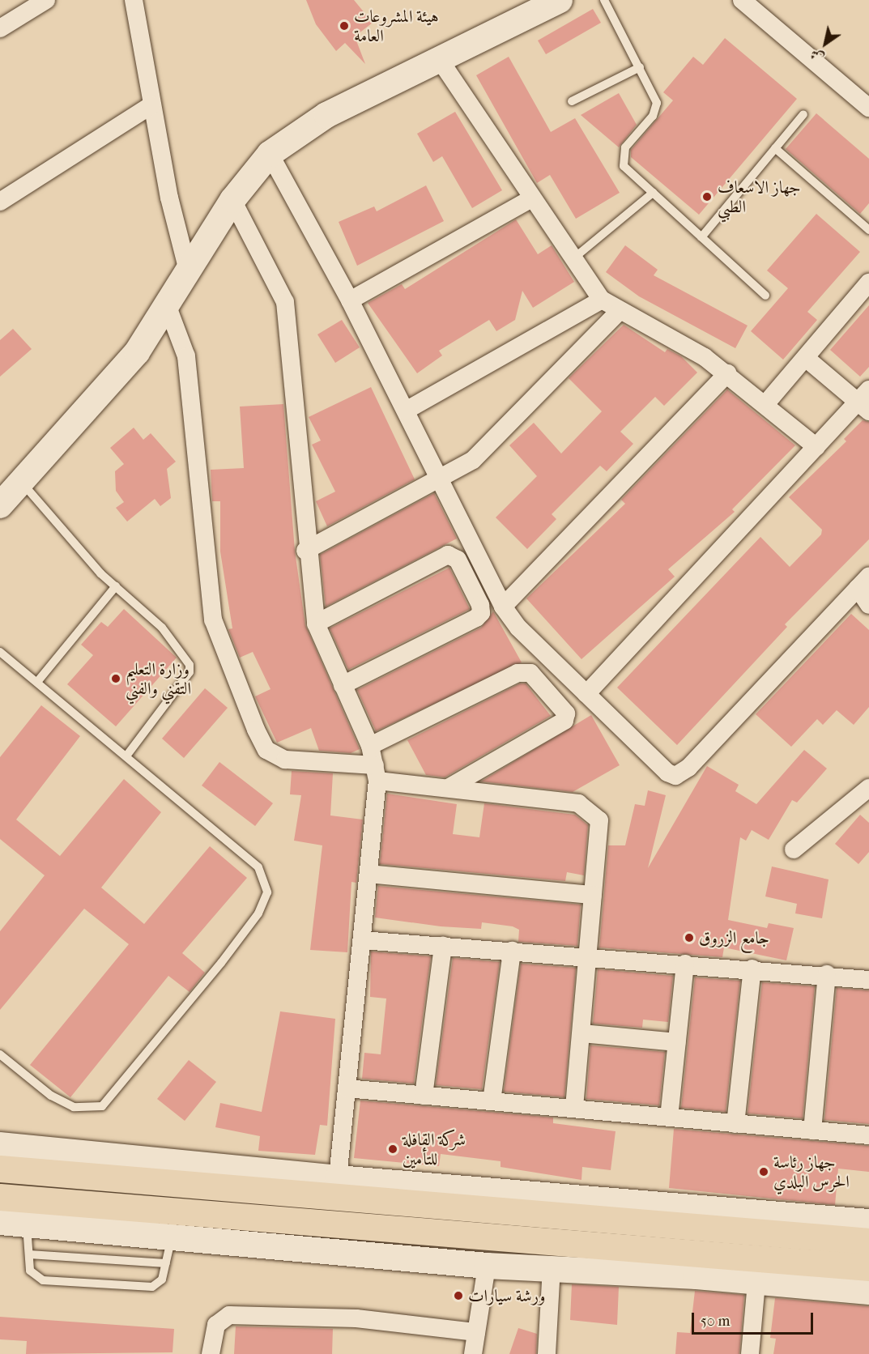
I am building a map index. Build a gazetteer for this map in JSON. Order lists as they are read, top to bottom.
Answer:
{
  "places": [
    "هيئة المشروعات العامة",
    "جهاز الاسعاف الطبي",
    "وزارة التعليم التقني والفني",
    "جامع الزروق",
    "شركة القافلة للتأمين",
    "جهاز رئاسة الحرس البلدي",
    "ورشة سيارات"
  ],
  "scale_bar": "50 m",
  "north": "bottom left"
}
